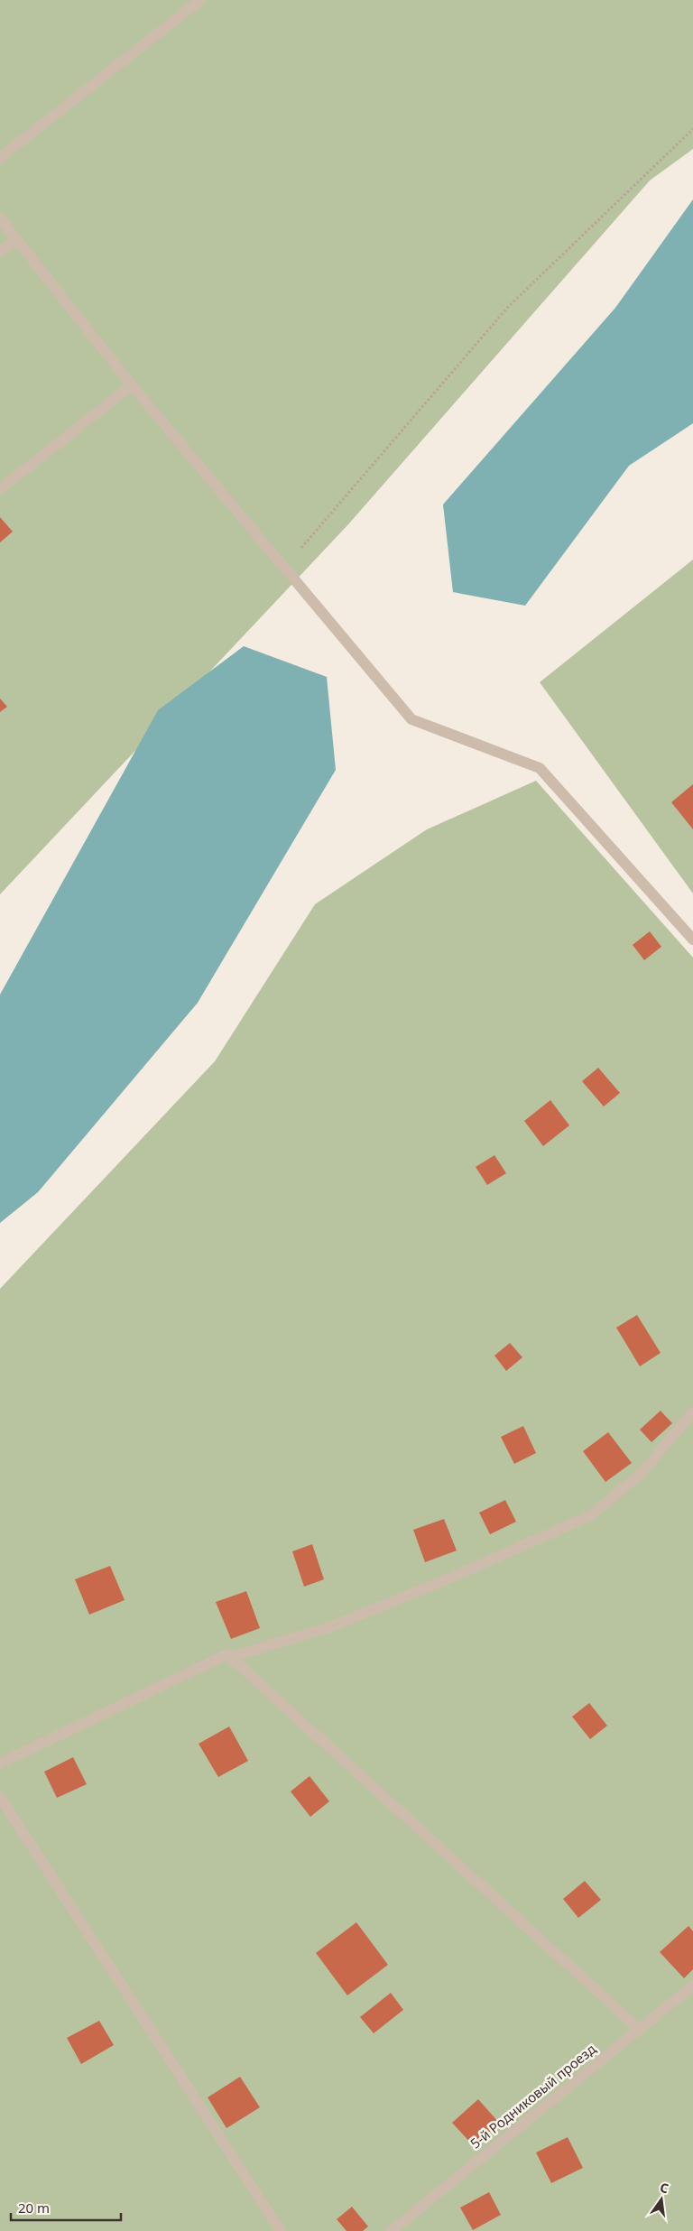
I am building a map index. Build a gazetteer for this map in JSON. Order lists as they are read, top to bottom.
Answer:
{
  "streets": {
    "street": ["5-й Родниковый проезд"]
  },
  "scale_bar": "20 m",
  "north": "top"
}
